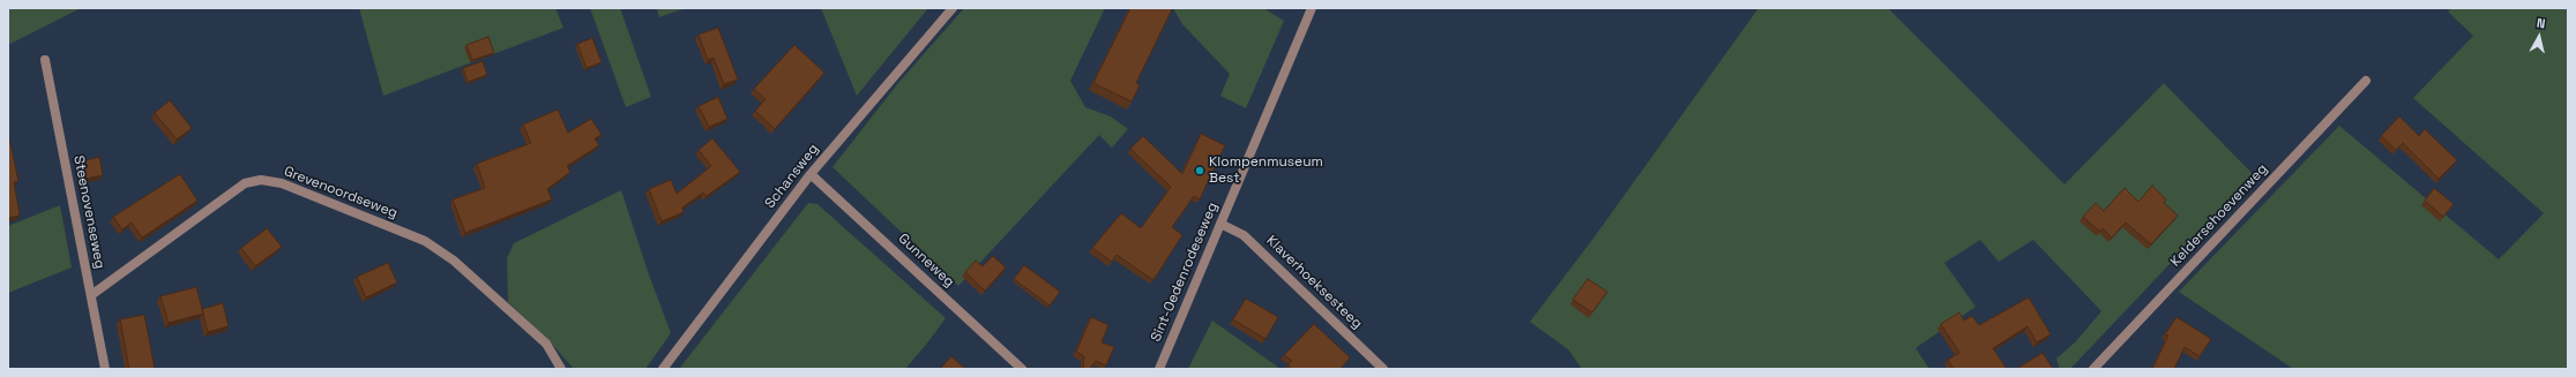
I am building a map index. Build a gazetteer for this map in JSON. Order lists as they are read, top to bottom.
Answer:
{
  "streets": {
    "street": [
      "Schansweg",
      "Grevenoordseweg",
      "Steenovenseweg",
      "Keldersehoevenweg",
      "Gunneweg",
      "Sint-Oedenrodeseweg",
      "Klaverhoeksesteeg"
    ]
  },
  "crossings": [
    ["Schansweg", "Gunneweg"],
    ["Grevenoordseweg", "Steenovenseweg"],
    ["Sint-Oedenrodeseweg", "Klaverhoeksesteeg"]
  ],
  "places": ["Klompenmuseum Best"],
  "north": "top"
}
